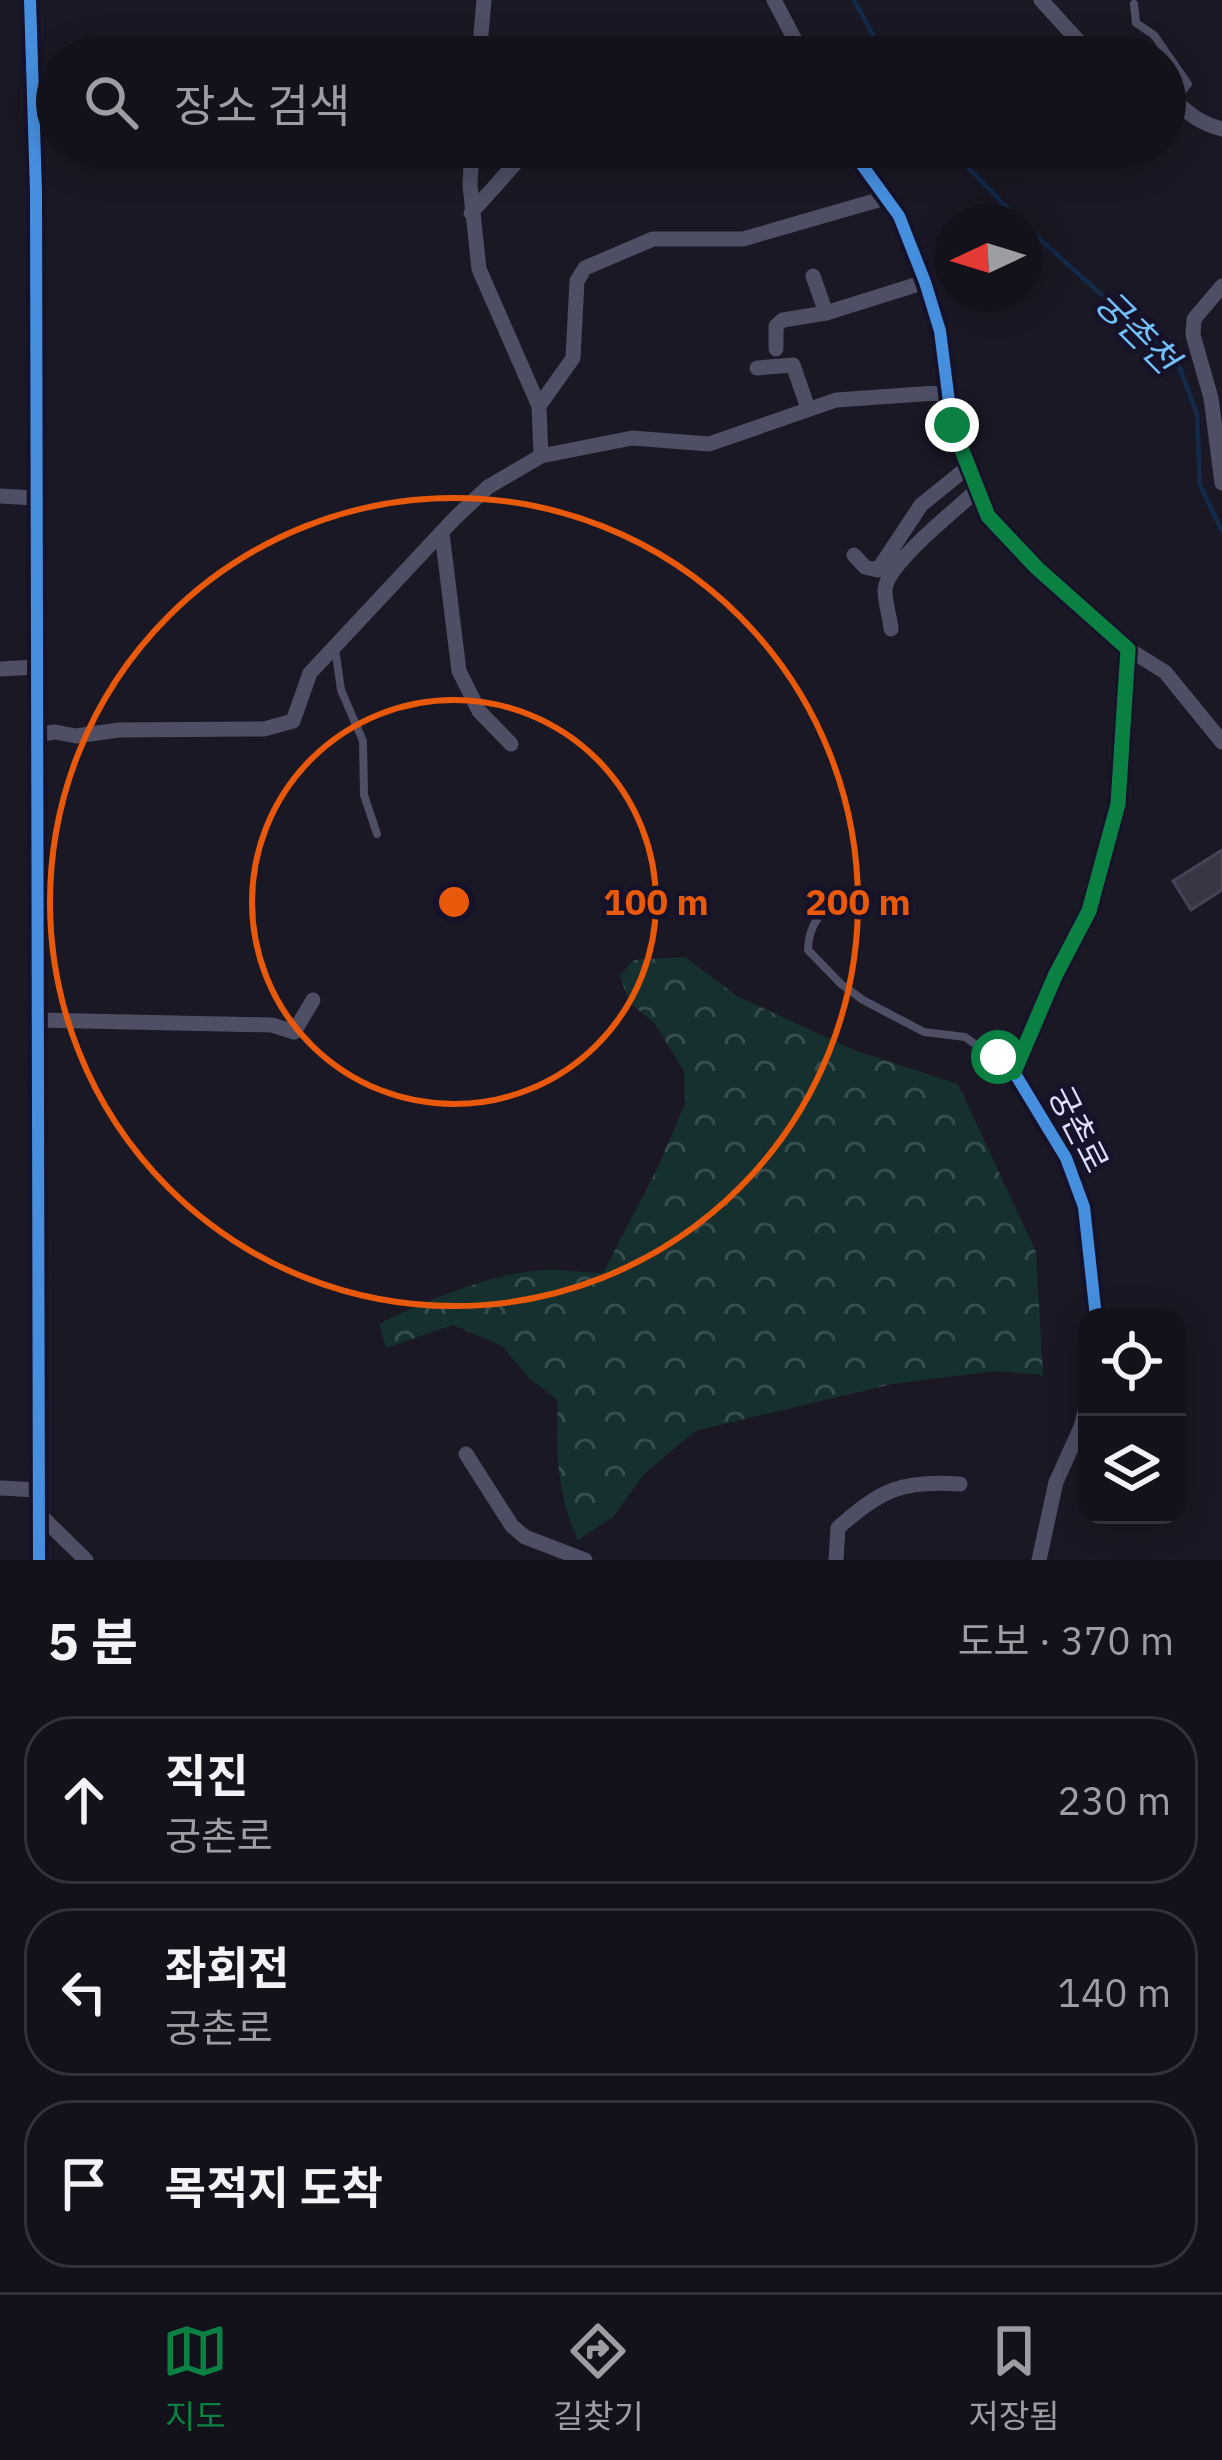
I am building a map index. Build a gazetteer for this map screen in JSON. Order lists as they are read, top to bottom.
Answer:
{
  "streets": {
    "street": ["궁촌로"]
  },
  "water": ["궁촌천"],
  "north": "left",
  "page": {
    "search": "장소 검색",
    "heading": ["5 분", "도보 · 370 m"],
    "list": [
      ["직진", "궁촌로", "230 m"],
      ["좌회전", "궁촌로", "140 m"],
      "목적지 도착"
    ],
    "nav": ["지도", "길찾기", "저장됨"]
  },
  "rings": ["100 m", "200 m"]
}
